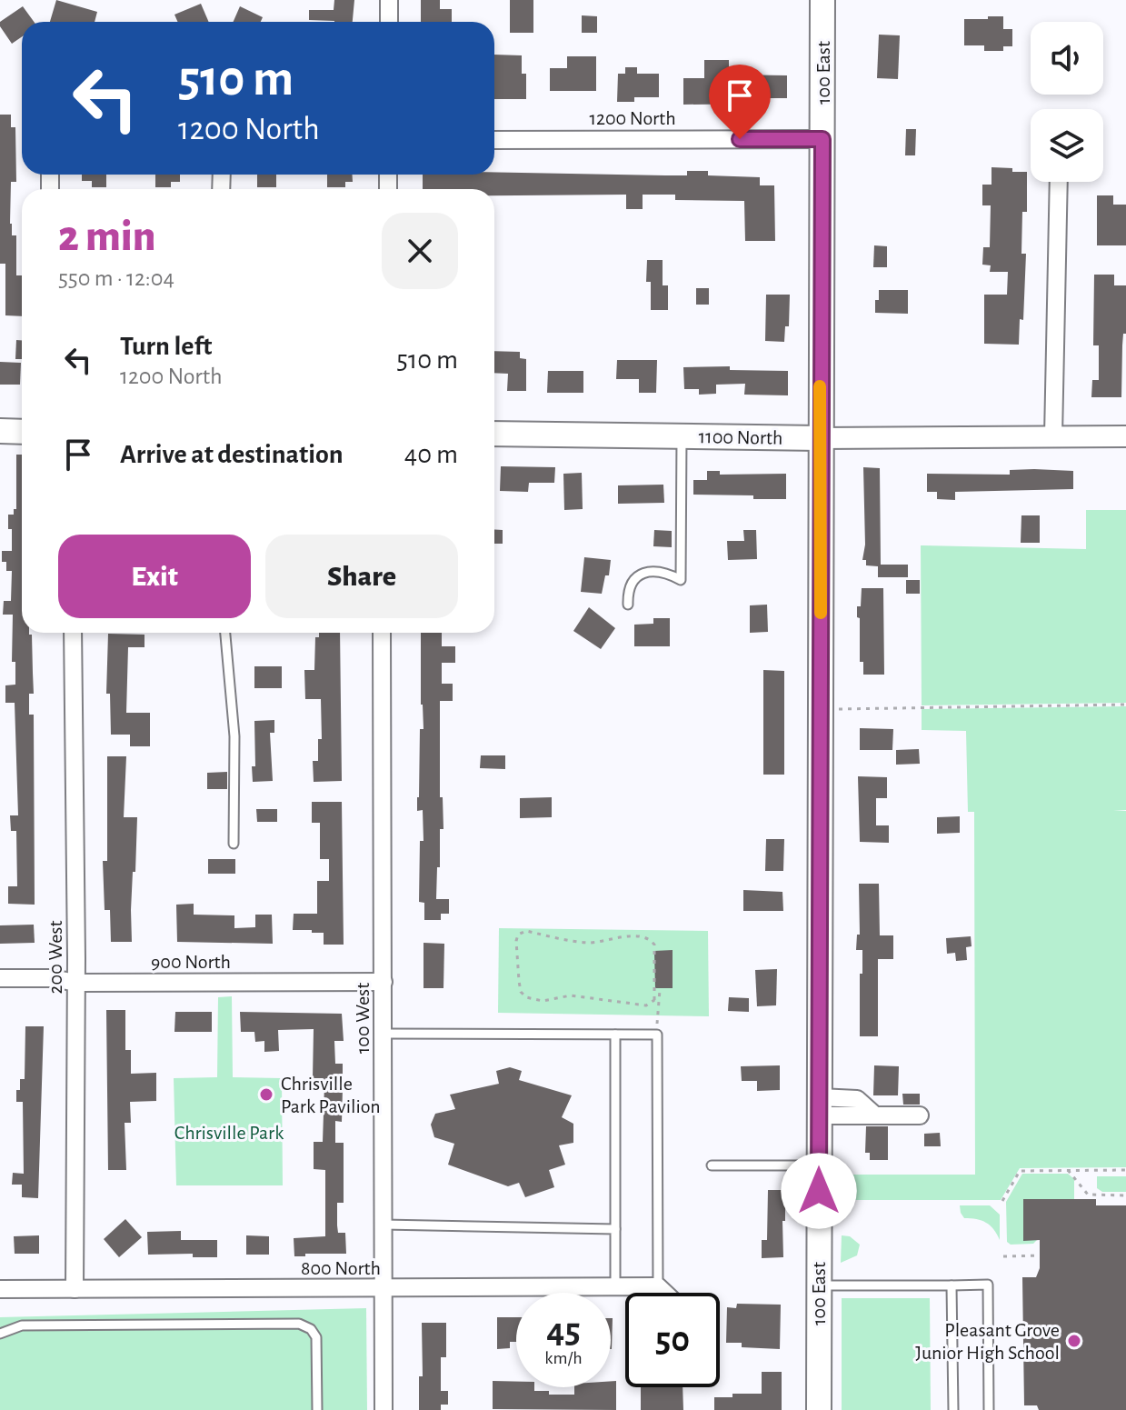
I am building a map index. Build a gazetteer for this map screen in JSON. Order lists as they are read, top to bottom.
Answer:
{
  "streets": {
    "main road": ["100 East", "1100 North"],
    "street": [
      "1200 North",
      "200 West",
      "900 North",
      "100 West",
      "800 North"
    ]
  },
  "crossings": [
    ["100 East", "1200 North"],
    ["100 East", "1100 North"],
    ["200 West", "900 North"],
    ["200 West", "800 North"],
    ["900 North", "100 West"],
    ["100 West", "800 North"]
  ],
  "parks": ["Chrisville Park"],
  "places": ["Chrisville Park Pavilion", "Pleasant Grove Junior High School"],
  "page": {
    "turn": ["510 m", "1200 North"],
    "heading": ["2 min", "550 m · 12:04"],
    "list": [
      {
        "name": "Turn left",
        "note": "1200 North",
        "value": "510 m"
      },
      {
        "name": "Arrive at destination",
        "value": "40 m"
      }
    ],
    "buttons": ["Exit", "Share"],
    "speed": "45 km/h",
    "limit": "50"
  }
}
